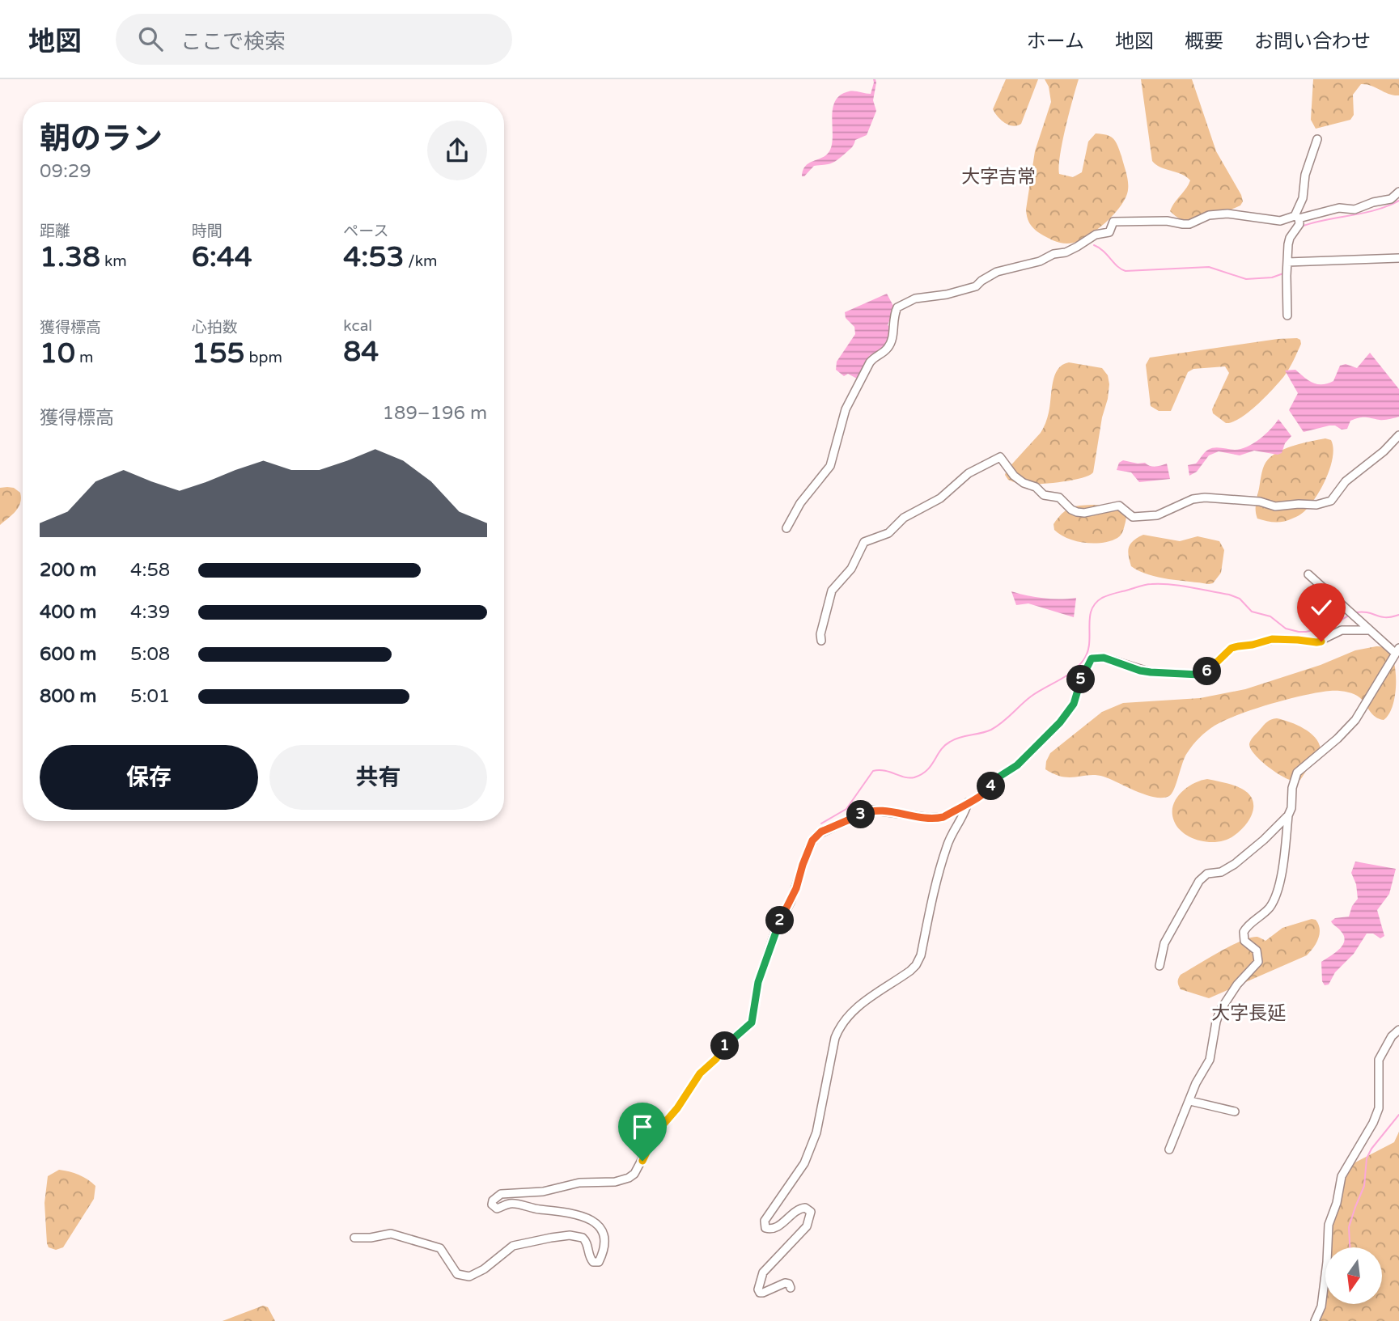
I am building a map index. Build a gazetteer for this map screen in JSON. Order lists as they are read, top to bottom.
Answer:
{
  "districts": ["大字吉常", "大字長延"],
  "north": "bottom",
  "page": {
    "header": "地図",
    "search": "ここで検索",
    "nav": [
      "ホーム",
      "地図",
      "概要",
      "お問い合わせ"
    ],
    "heading": ["朝のラン", "09:29"],
    "stats": [
      ["距離", "1.38 km"],
      ["時間", "6:44"],
      ["ペース", "4:53 /km"],
      ["獲得標高", "10 m"],
      ["心拍数", "155 bpm"],
      ["kcal", "84"]
    ],
    "chart": ["獲得標高", "189–196 m"],
    "list": [
      {
        "name": "200 m",
        "note": "4:58"
      },
      {
        "name": "400 m",
        "note": "4:39"
      },
      {
        "name": "600 m",
        "note": "5:08"
      },
      {
        "name": "800 m",
        "note": "5:01"
      }
    ],
    "pins": [
      "6",
      "5",
      "4",
      "3",
      "2",
      "1"
    ],
    "buttons": ["保存", "共有"]
  }
}
